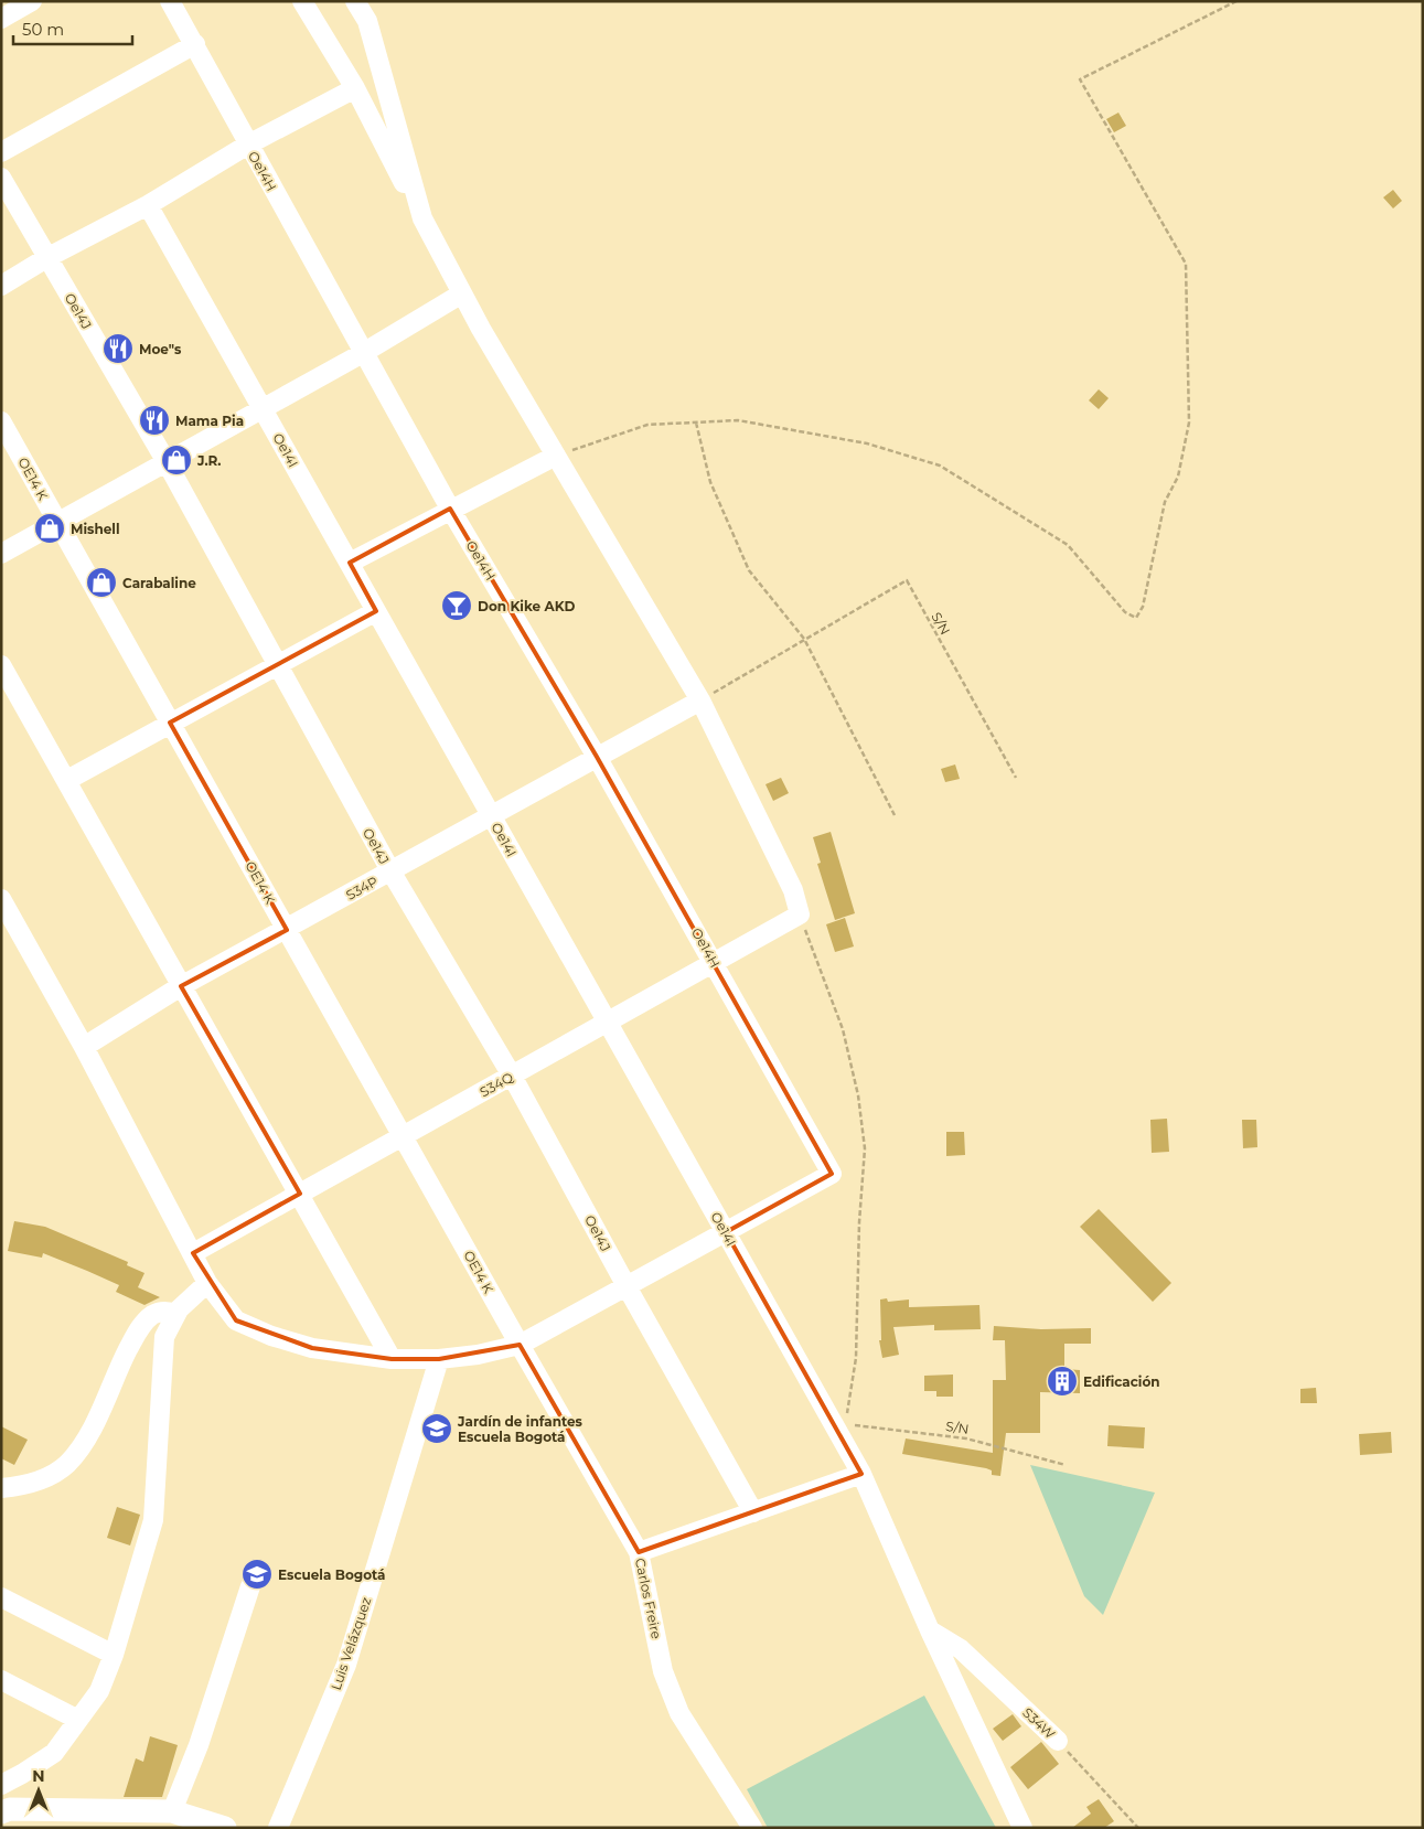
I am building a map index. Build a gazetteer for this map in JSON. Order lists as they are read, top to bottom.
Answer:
{
  "streets": {
    "street": [
      "Oe14H",
      "Oe14J",
      "Oe14I",
      "OE14 K",
      "S34P",
      "S34Q",
      "Carlos Freire",
      "Luis Velázquez",
      "S34W"
    ],
    "path": ["S/N"]
  },
  "crossings": [
    ["Oe14H", "Oe14I"],
    ["Oe14H", "S34P"],
    ["Oe14H", "S34Q"],
    ["Oe14J", "S34P"],
    ["Oe14J", "S34Q"],
    ["Oe14I", "S/N"],
    ["Oe14I", "S34P"],
    ["Oe14I", "S34Q"],
    ["Oe14I", "S34W"],
    ["OE14 K", "S34P"],
    ["OE14 K", "S34Q"],
    ["OE14 K", "Carlos Freire"],
    ["S/N", "S34P"]
  ],
  "places": {
    "restaurant": ["Moe\"s", "Mama Pia"],
    "shop": ["J.R.", "Mishell", "Carabaline"],
    "bar": ["Don Kike AKD"],
    "building": ["Edificación"],
    "school or university": ["Jardín de infantes Escuela Bogotá", "Escuela Bogotá"]
  },
  "scale_bar": "50 m",
  "north": "top"
}
